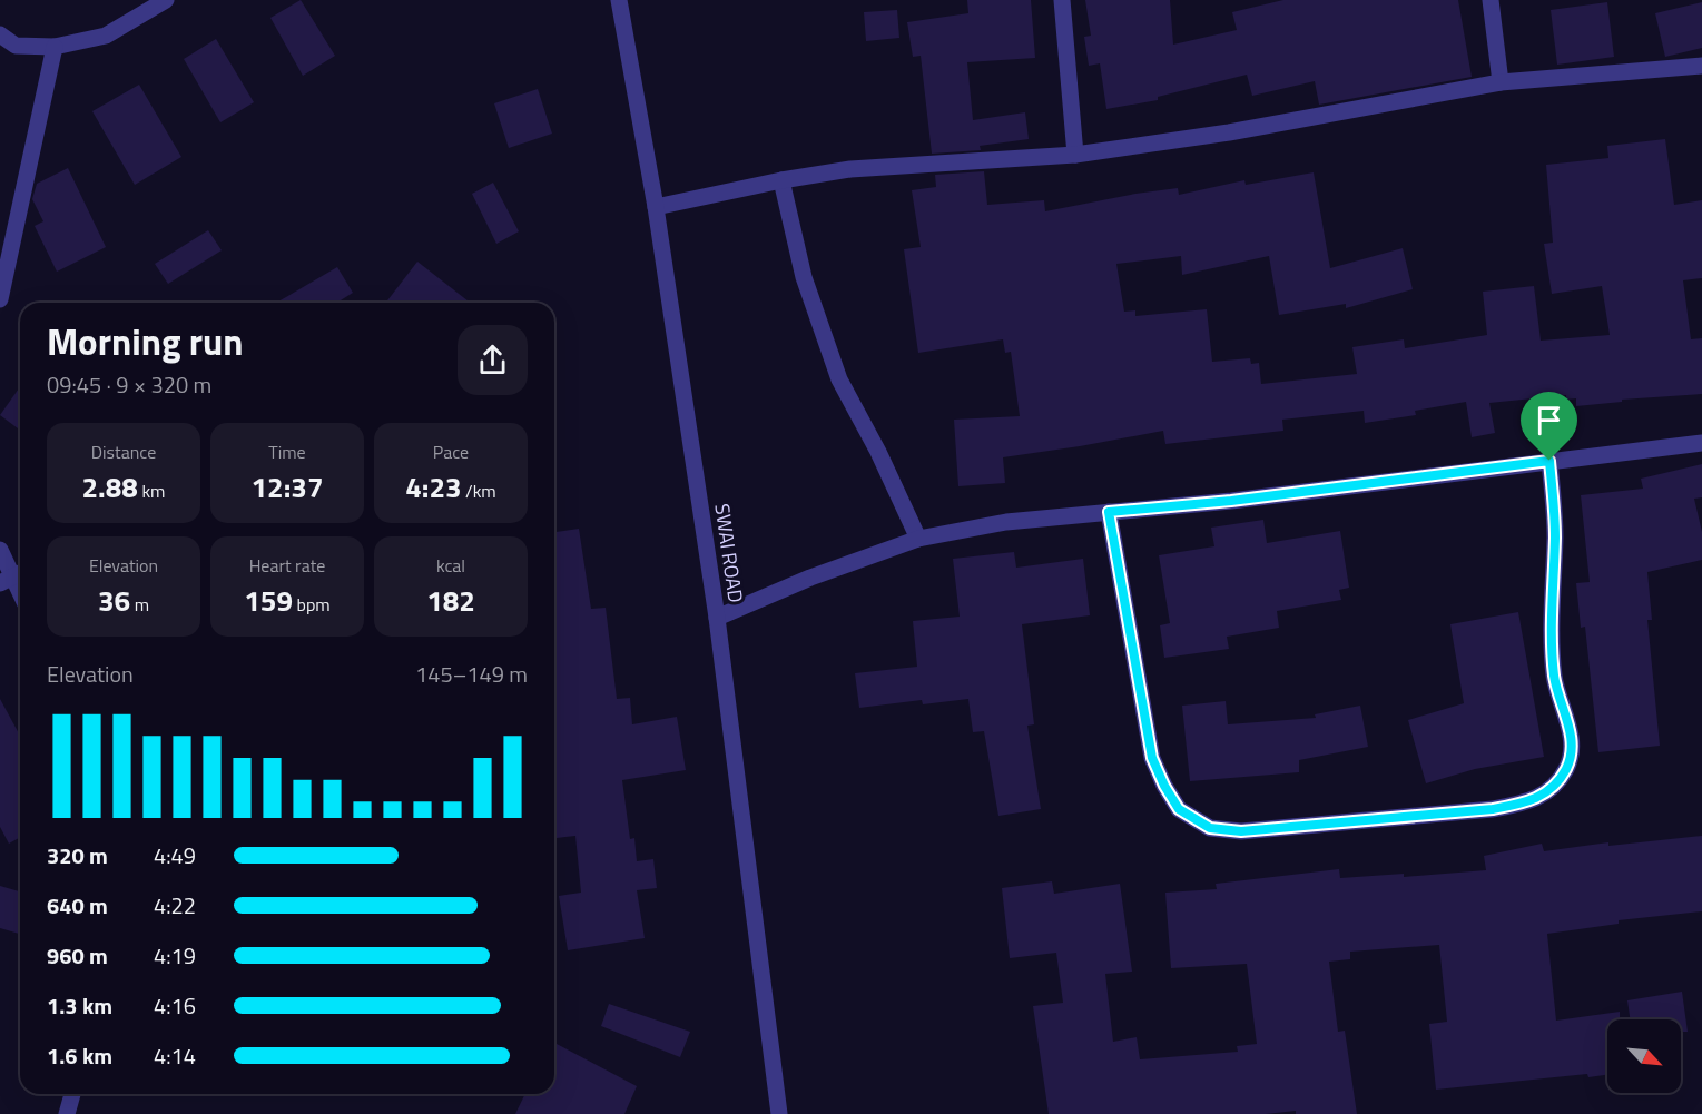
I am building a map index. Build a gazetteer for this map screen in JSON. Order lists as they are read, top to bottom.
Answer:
{
  "streets": {
    "street": ["SWAI ROAD"]
  },
  "north": "bottom right",
  "page": {
    "heading": ["Morning run", "09:45 · 9 × 320 m"],
    "stats": [
      ["Distance", "2.88 km"],
      ["Time", "12:37"],
      ["Pace", "4:23 /km"],
      ["Elevation", "36 m"],
      ["Heart rate", "159 bpm"],
      ["kcal", "182"]
    ],
    "chart": ["Elevation", "145–149 m"],
    "list": [
      {
        "name": "320 m",
        "note": "4:49"
      },
      {
        "name": "640 m",
        "note": "4:22"
      },
      {
        "name": "960 m",
        "note": "4:19"
      },
      {
        "name": "1.3 km",
        "note": "4:16"
      },
      {
        "name": "1.6 km",
        "note": "4:14"
      }
    ]
  }
}
